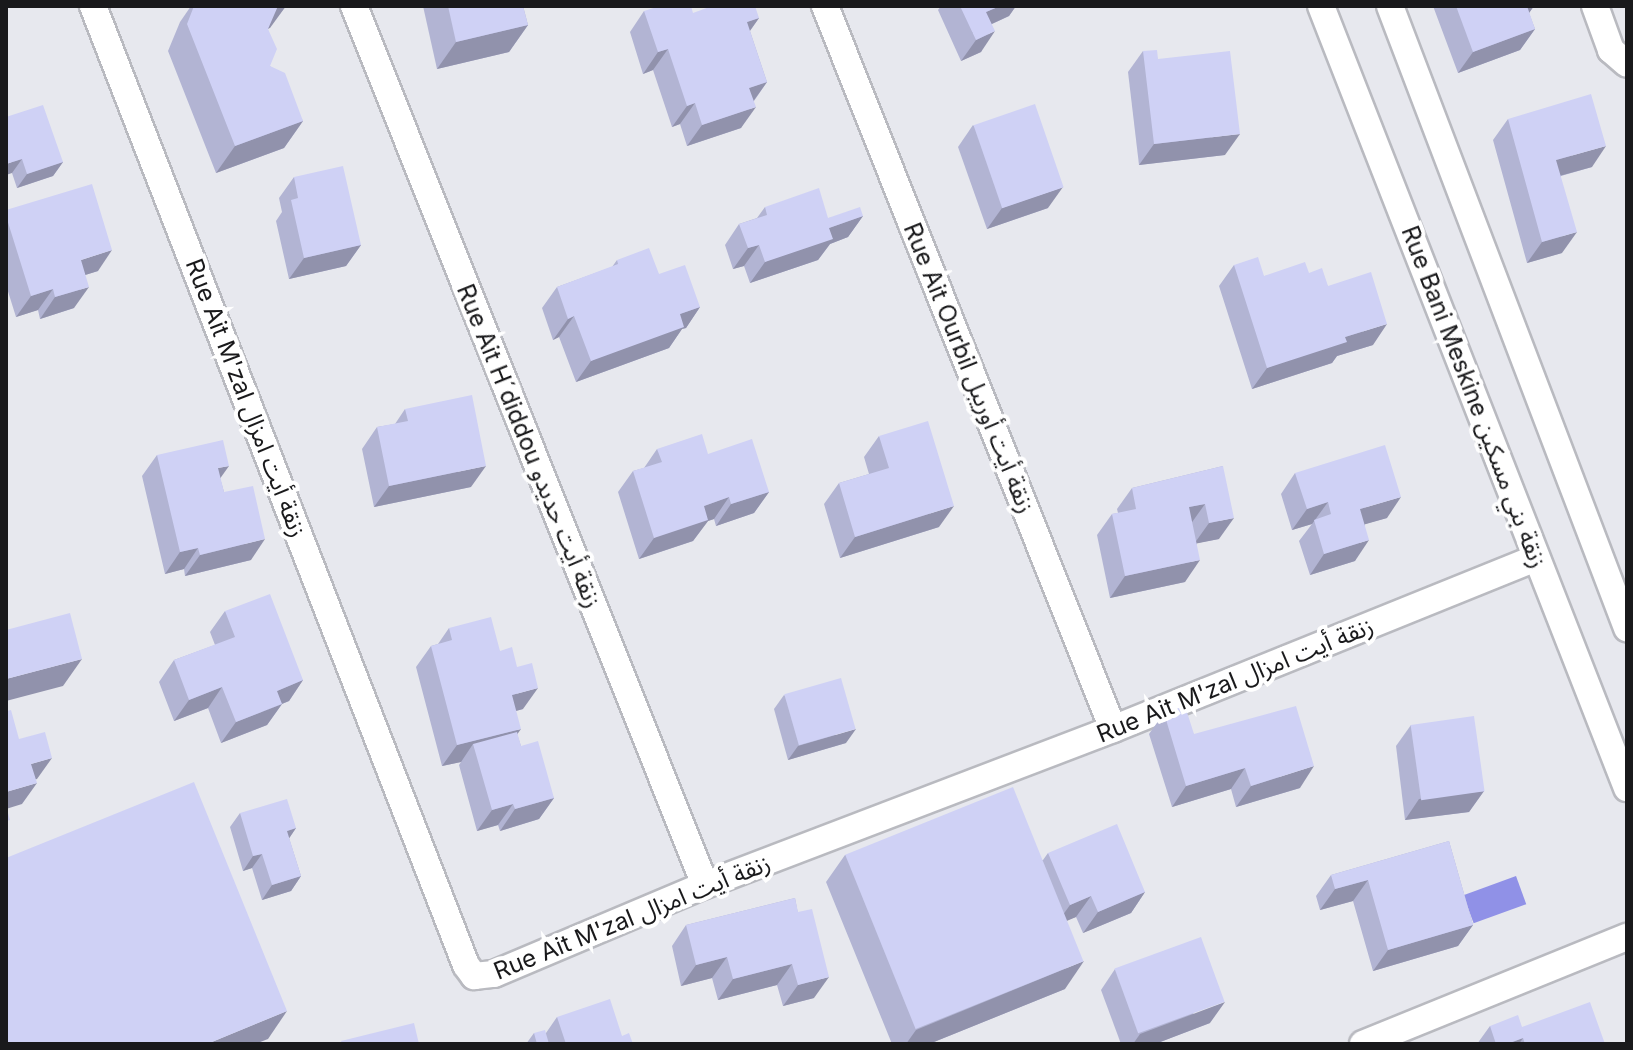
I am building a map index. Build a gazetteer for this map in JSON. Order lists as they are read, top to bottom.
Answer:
{
  "streets": {
    "street": [
      "Rue Ait Ourbil زنقة أيت أوريبل",
      "Rue Bani Meskine زنقة بني مسكين",
      "Rue Ait M'zal زنقة أيت امزال",
      "Rue Ait H´diddou زنقة أيت حديدو"
    ]
  },
  "crossings": [
    ["Rue Ait Ourbil زنقة أيت أوريبل", "Rue Ait M'zal زنقة أيت امزال"],
    ["Rue Bani Meskine زنقة بني مسكين", "Rue Ait M'zal زنقة أيت امزال"],
    ["Rue Ait M'zal زنقة أيت امزال", "Rue Ait H´diddou زنقة أيت حديدو"]
  ]
}
